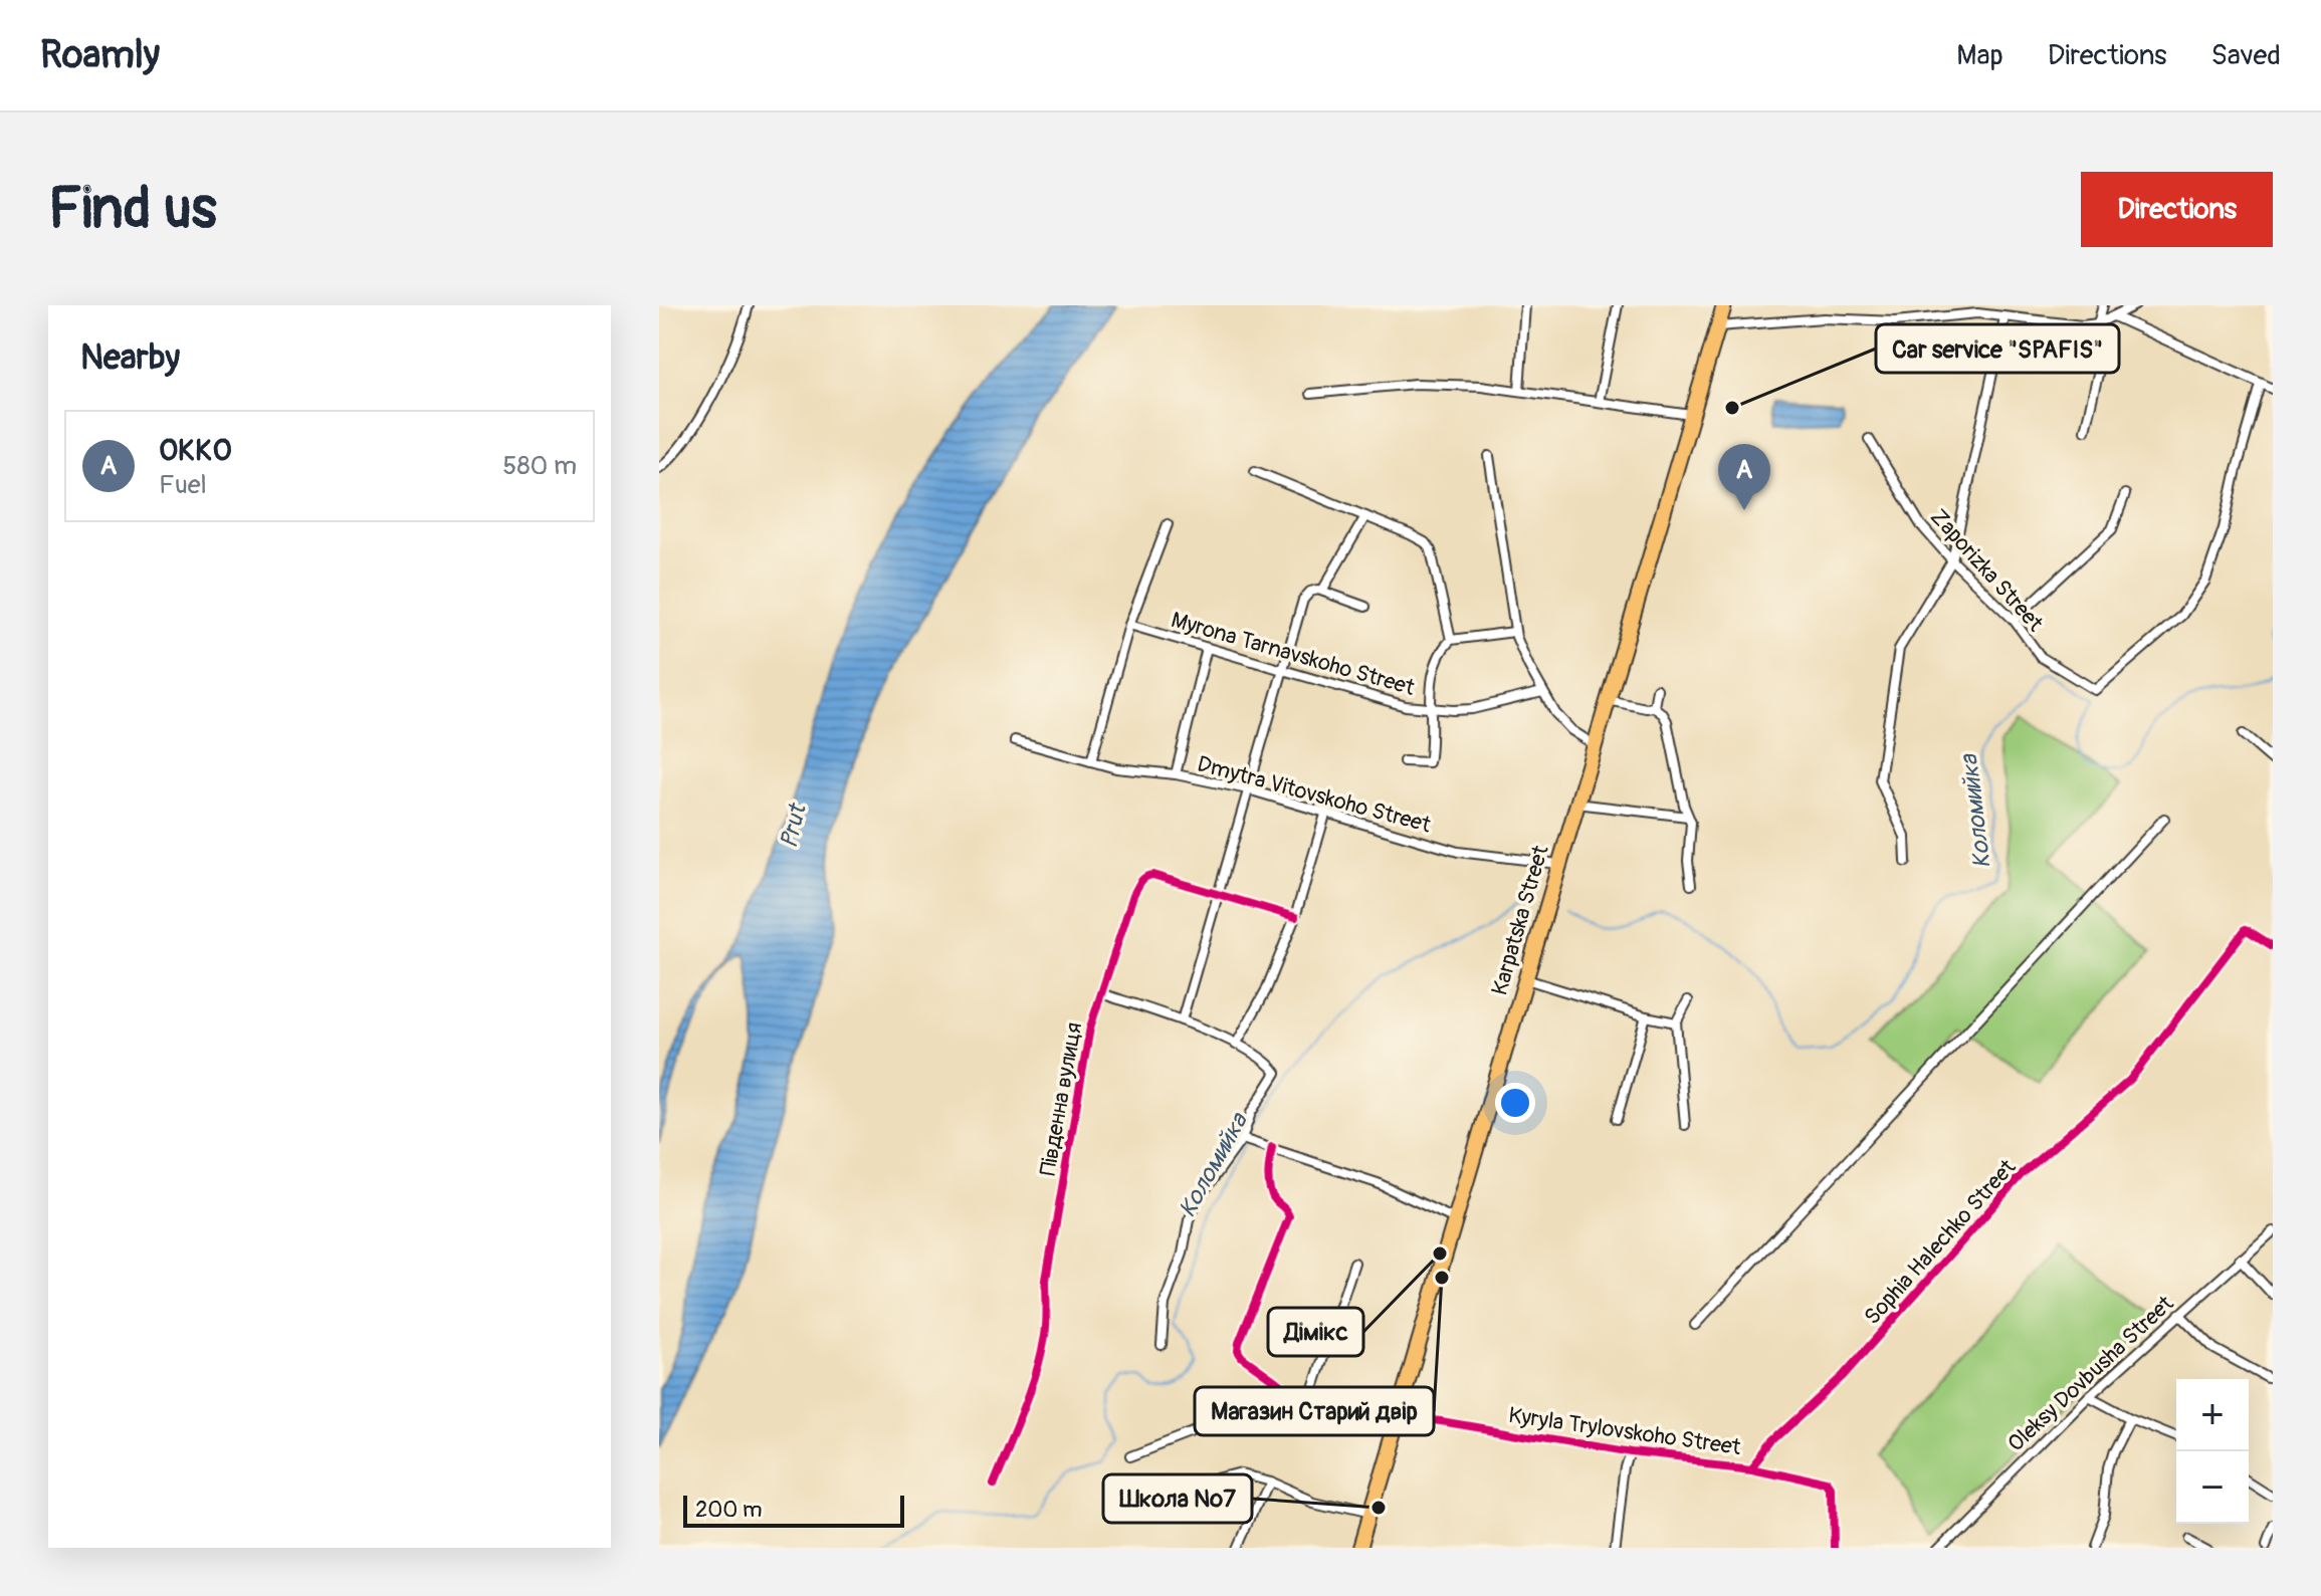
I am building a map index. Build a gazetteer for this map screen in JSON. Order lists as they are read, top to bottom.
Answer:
{
  "streets": {
    "main road": ["Karpatska Street"],
    "street": [
      "Zaporizka Street",
      "Myrona Tarnavskoho Street",
      "Dmytra Vitovskoho Street",
      "Південна вулиця",
      "Sophia Halechko Street",
      "Oleksy Dovbusha Street",
      "Kyryla Trylovskoho Street"
    ]
  },
  "crossings": [
    ["Dmytra Vitovskoho Street", "Karpatska Street"],
    ["Karpatska Street", "Kyryla Trylovskoho Street"],
    ["Sophia Halechko Street", "Kyryla Trylovskoho Street"]
  ],
  "water": ["Коломийка", "Prut"],
  "places": [
    "Car service \"SPAFIS\"",
    "Дімікс",
    "Магазин Старий двір",
    "Школа №7"
  ],
  "scale_bar": "200 m",
  "page": {
    "header": "Roamly",
    "nav": ["Map", "Directions", "Saved"],
    "buttons": "Directions",
    "title": "Find us",
    "heading": "Nearby",
    "list": [
      {
        "mark": "A",
        "name": "ОККО",
        "note": "Fuel",
        "value": "580 m"
      }
    ],
    "pins": "A",
    "map_buttons": ["+", "−"],
    "scale": "200 m"
  }
}
